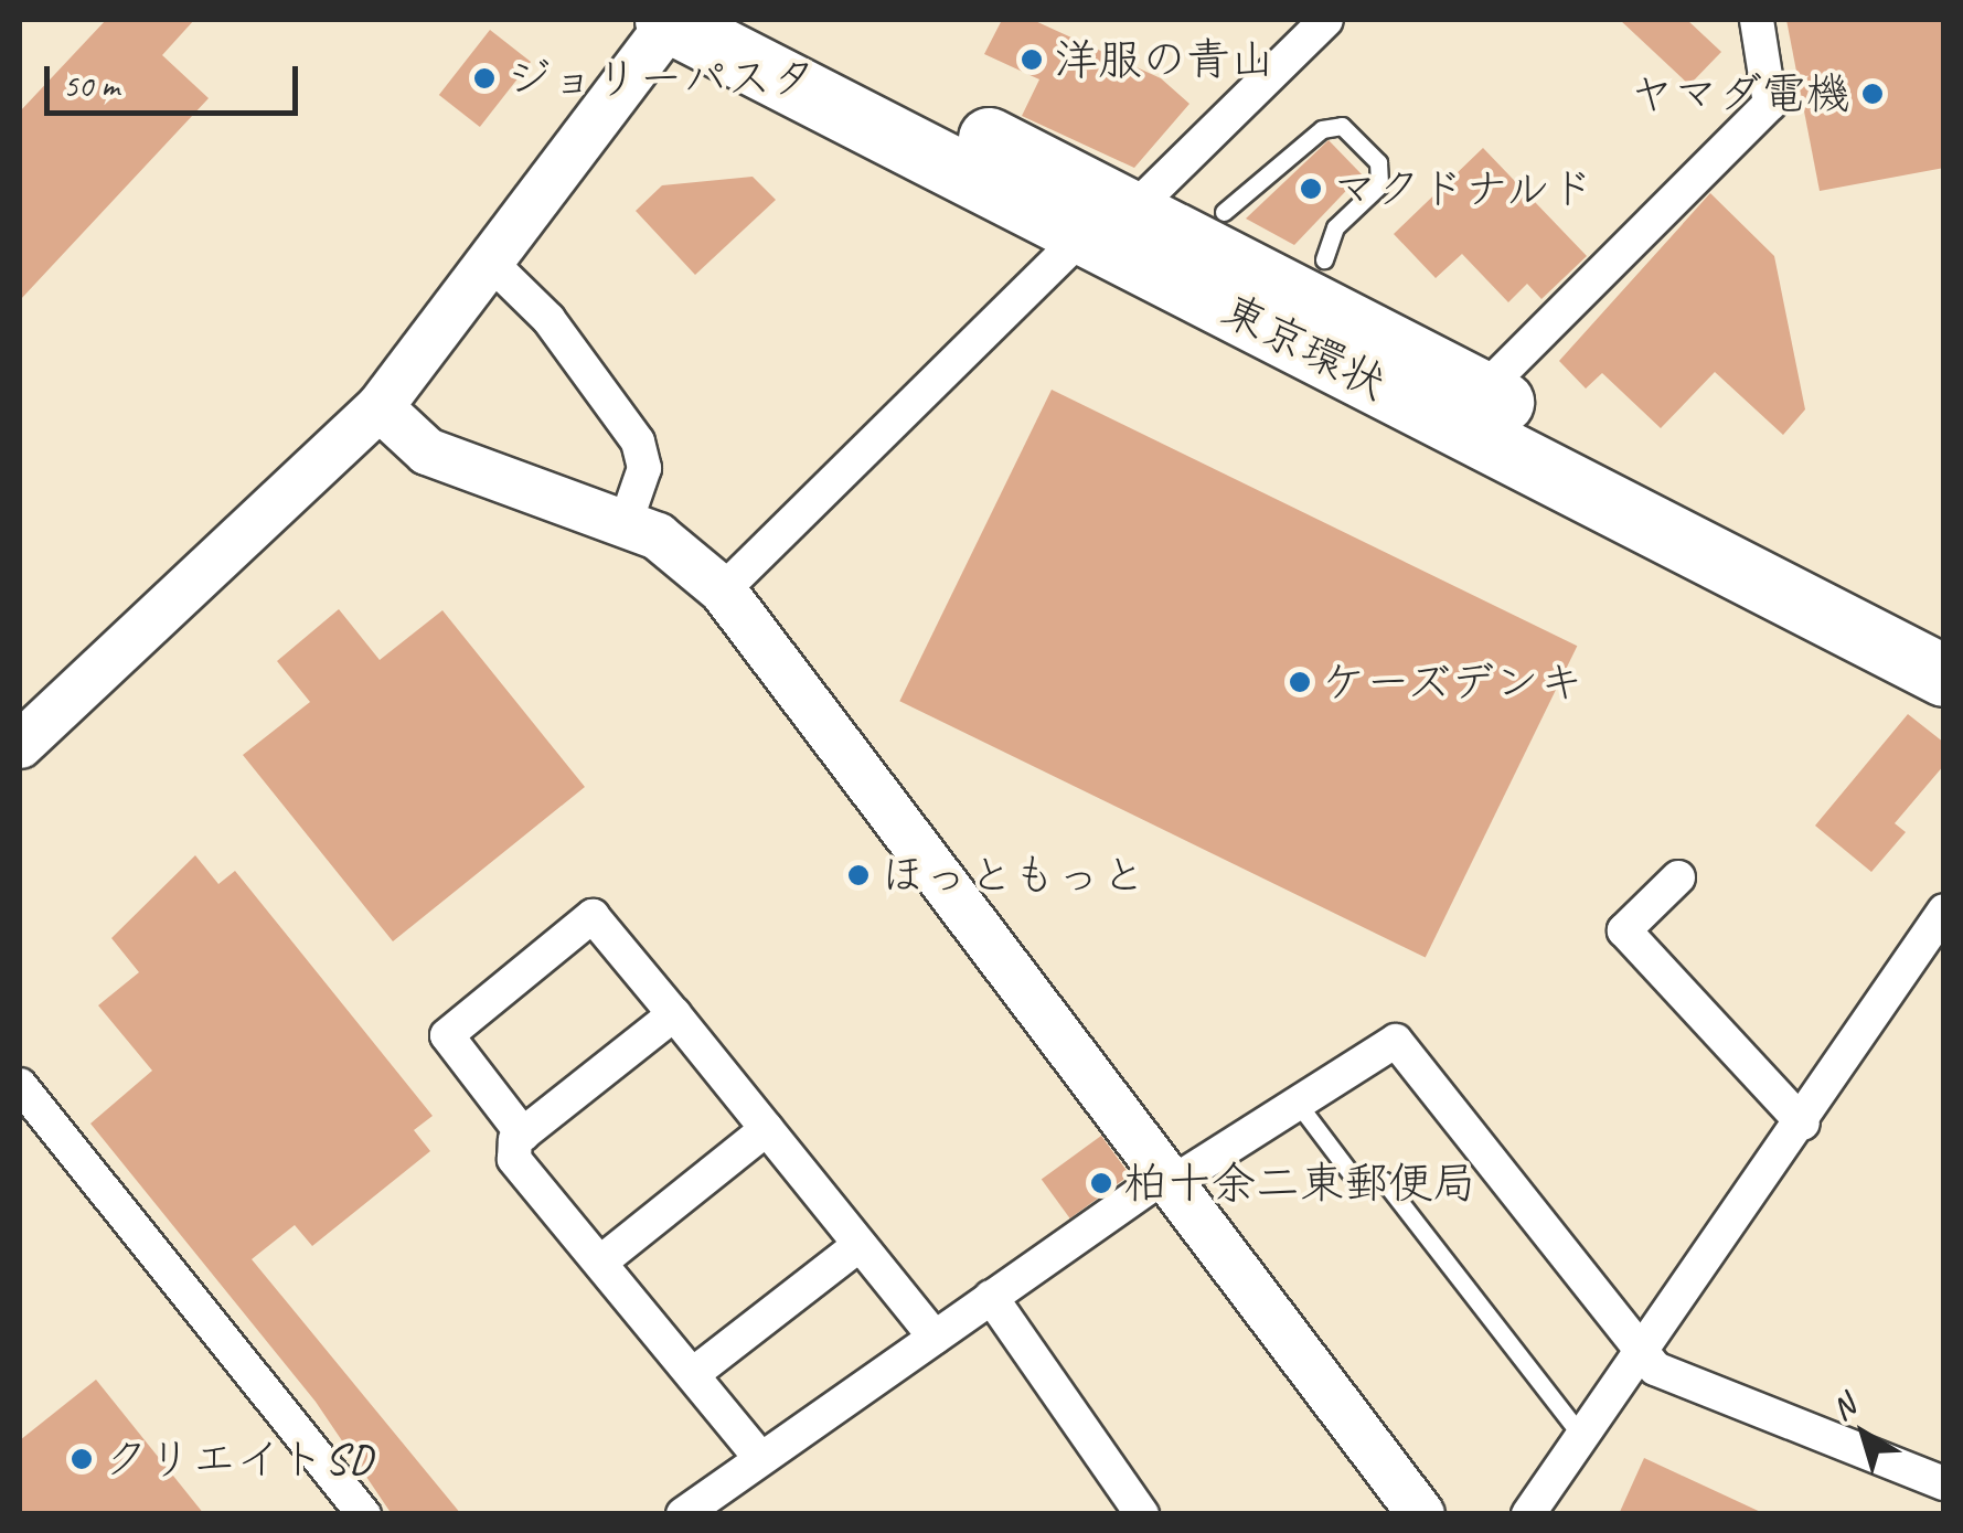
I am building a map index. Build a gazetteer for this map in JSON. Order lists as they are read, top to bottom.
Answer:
{
  "streets": {
    "highway": ["東京環状"]
  },
  "places": [
    "洋服の青山",
    "ジョリーパスタ",
    "ヤマダ電機",
    "マクドナルド",
    "ケーズデンキ",
    "ほっともっと",
    "柏十余二東郵便局",
    "クリエイトSD"
  ],
  "scale_bar": "50 m",
  "north": "top left"
}
